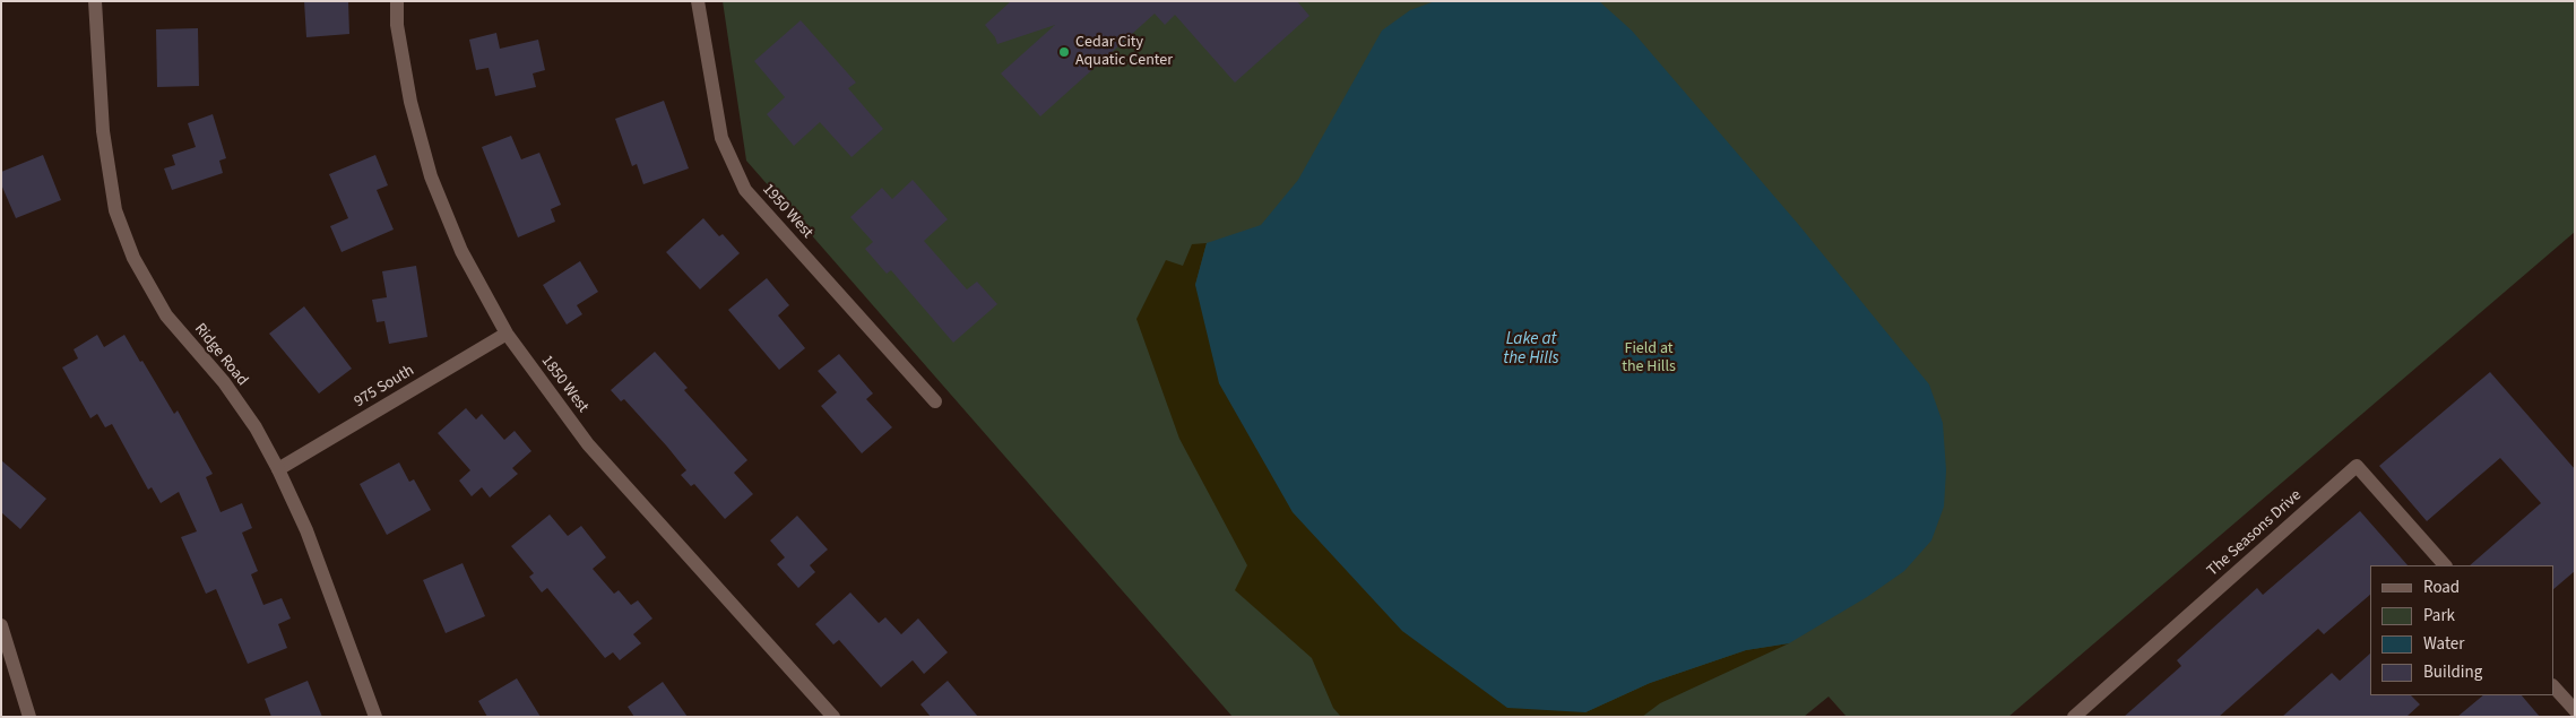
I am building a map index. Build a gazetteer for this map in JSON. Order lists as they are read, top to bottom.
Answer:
{
  "streets": {
    "street": [
      "1950 West",
      "Ridge Road",
      "1850 West",
      "975 South",
      "The Seasons Drive"
    ]
  },
  "crossings": [
    ["Ridge Road", "975 South"],
    ["1850 West", "975 South"]
  ],
  "water": ["Lake at the Hills"],
  "parks": ["Field at the Hills"],
  "places": ["Cedar City Aquatic Center"],
  "legend": [
    "Road",
    "Park",
    "Water",
    "Building"
  ]
}
